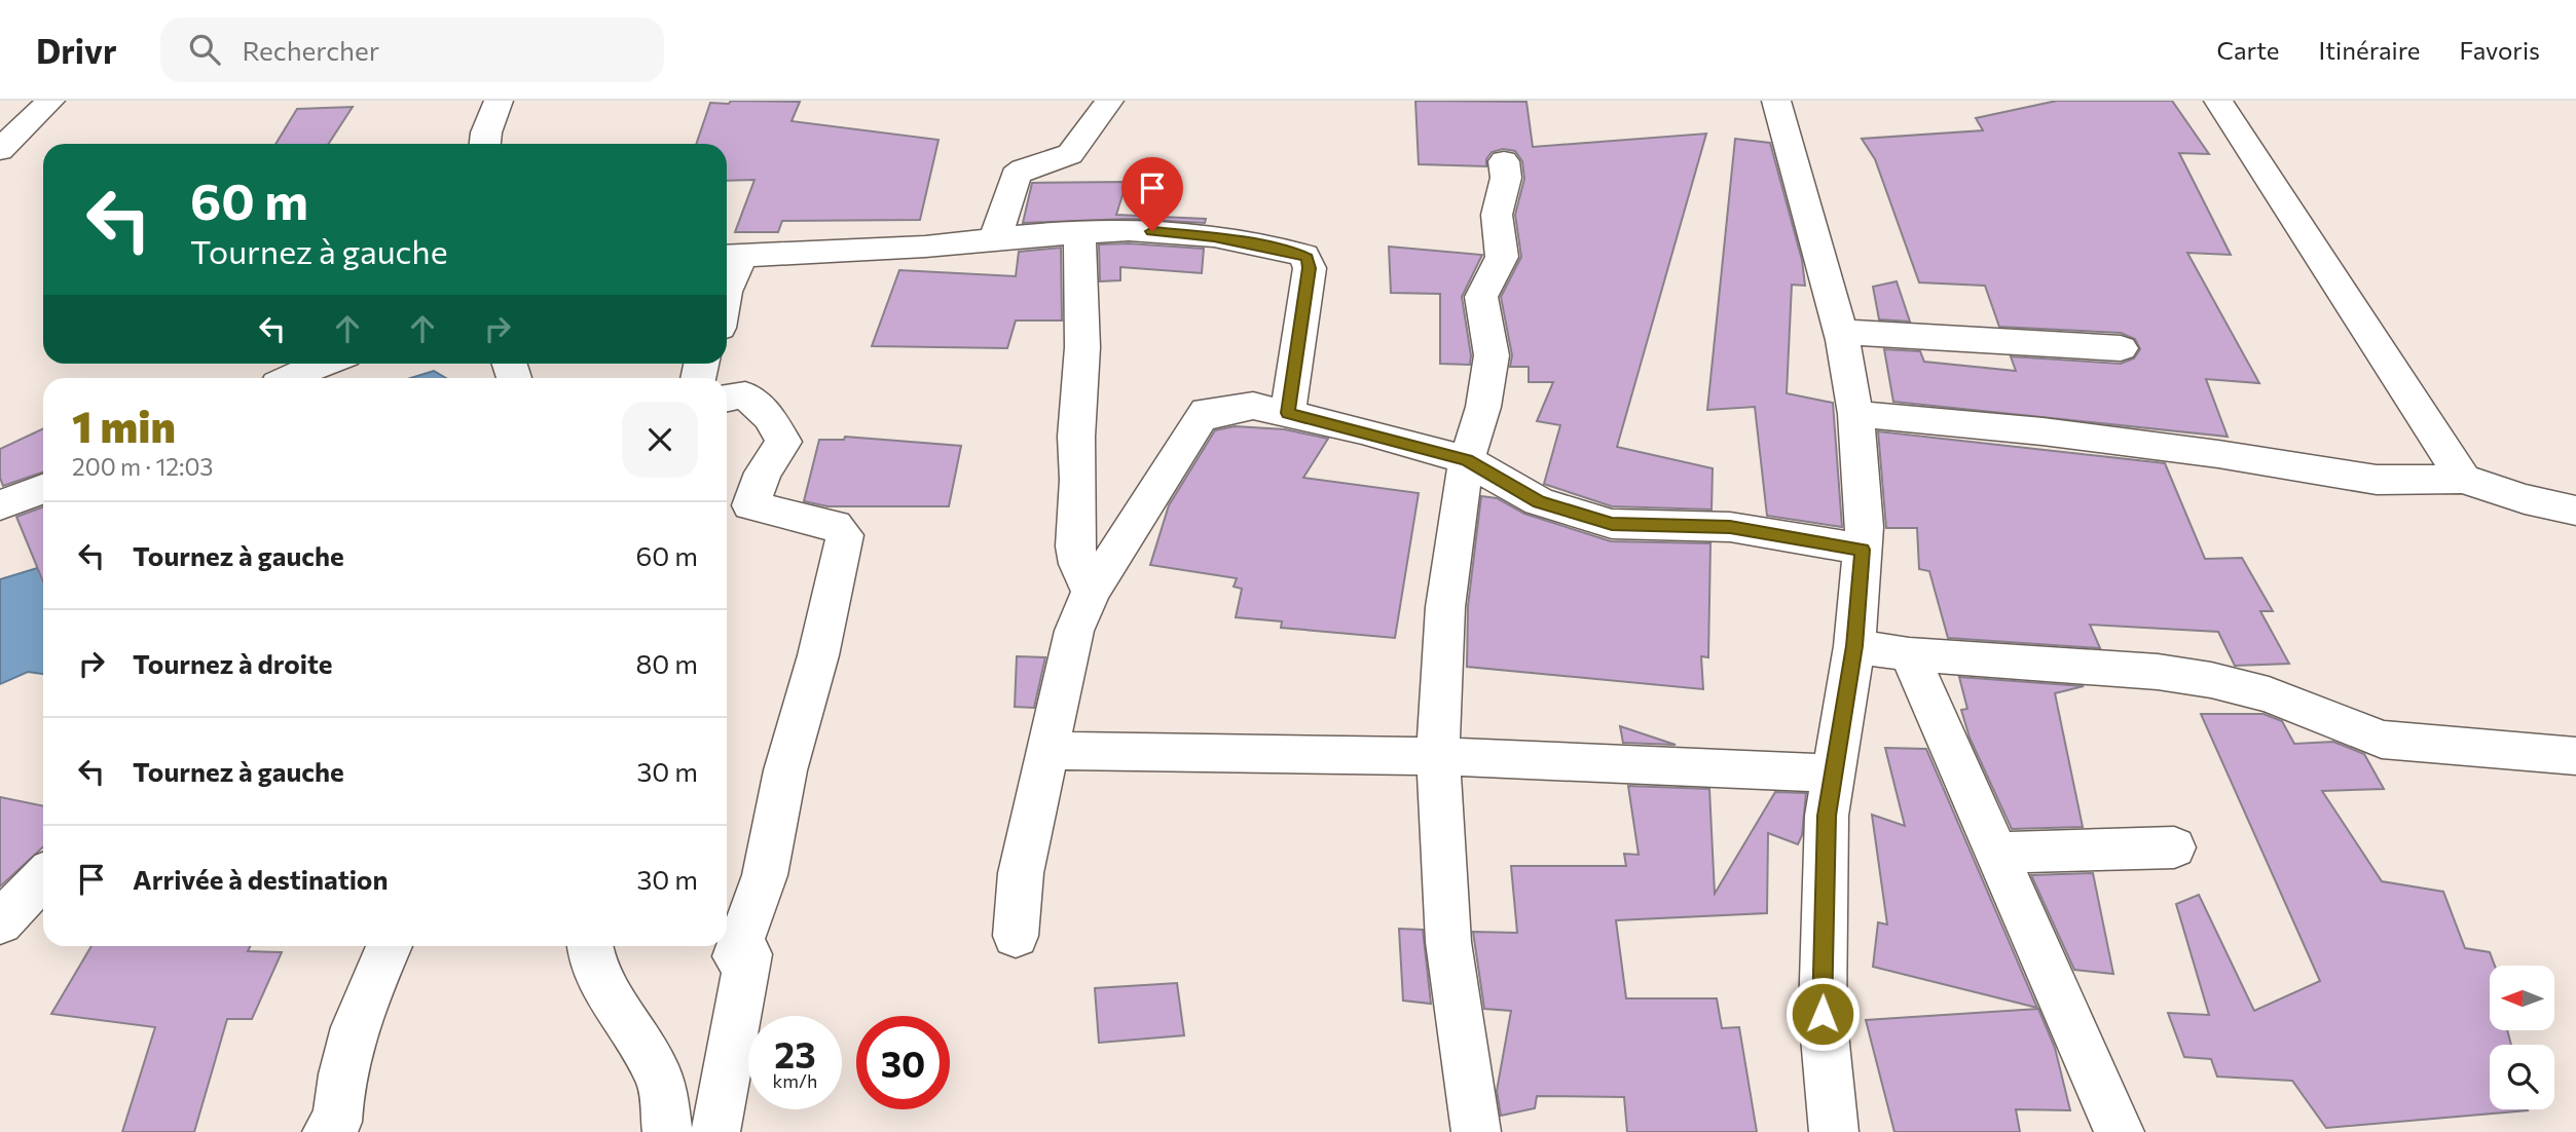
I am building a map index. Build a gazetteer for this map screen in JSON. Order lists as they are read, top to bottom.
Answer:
{
  "north": "left",
  "page": {
    "header": "Drivr",
    "search": "Rechercher",
    "nav": ["Carte", "Itinéraire", "Favoris"],
    "turn": ["60 m", "Tournez à gauche"],
    "heading": ["1 min", "200 m · 12:03"],
    "list": [
      {
        "name": "Tournez à gauche",
        "value": "60 m"
      },
      {
        "name": "Tournez à droite",
        "value": "80 m"
      },
      {
        "name": "Tournez à gauche",
        "value": "30 m"
      },
      {
        "name": "Arrivée à destination",
        "value": "30 m"
      }
    ],
    "speed": "23 km/h",
    "limit": "30"
  }
}
